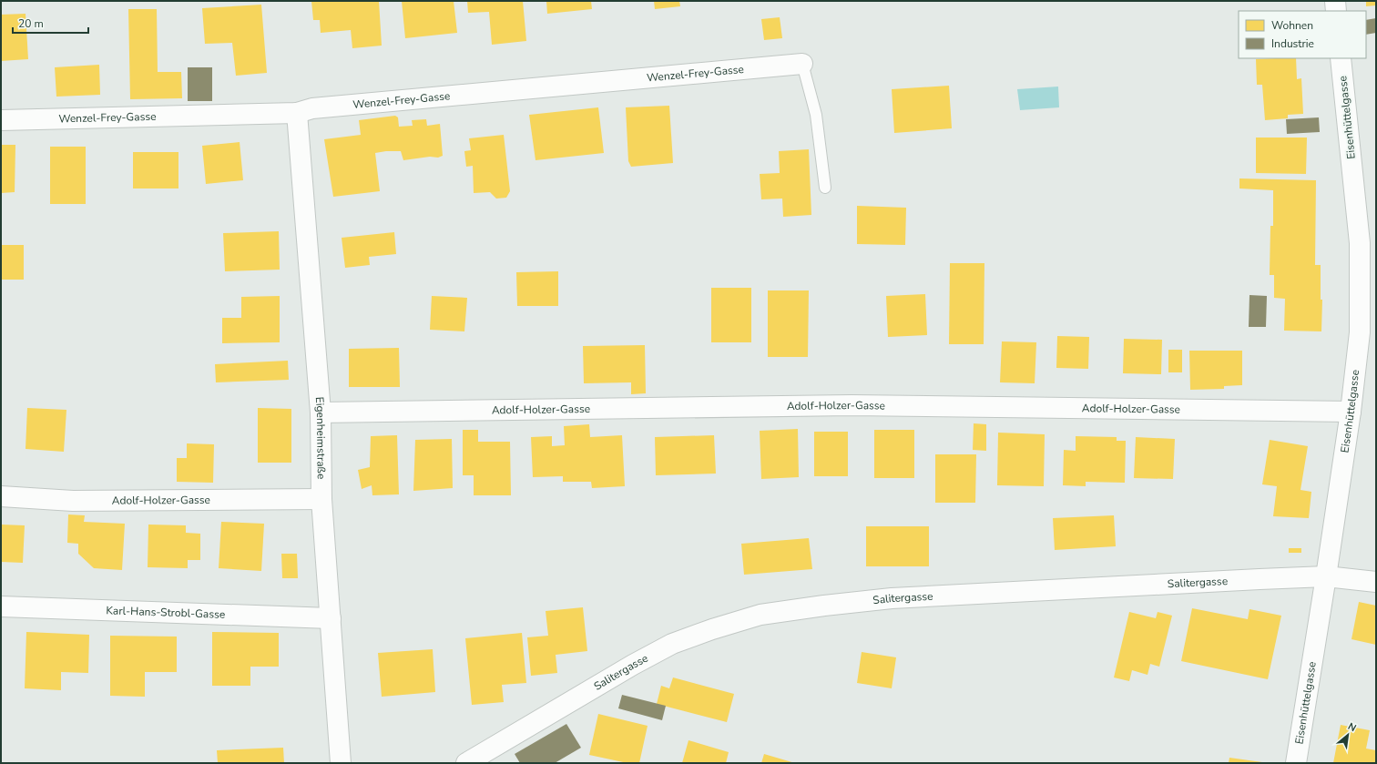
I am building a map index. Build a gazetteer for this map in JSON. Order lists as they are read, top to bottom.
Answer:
{
  "streets": {
    "street": [
      "Wenzel-Frey-Gasse",
      "Eisenhüttelgasse",
      "Adolf-Holzer-Gasse",
      "Eigenheimstraße",
      "Salitergasse",
      "Karl-Hans-Strobl-Gasse"
    ]
  },
  "crossings": [
    ["Wenzel-Frey-Gasse", "Eigenheimstraße"],
    ["Eisenhüttelgasse", "Adolf-Holzer-Gasse"],
    ["Eisenhüttelgasse", "Salitergasse"],
    ["Adolf-Holzer-Gasse", "Eigenheimstraße"],
    ["Eigenheimstraße", "Karl-Hans-Strobl-Gasse"]
  ],
  "legend": ["Wohnen", "Industrie"],
  "scale_bar": "20 m",
  "north": "top right"
}
